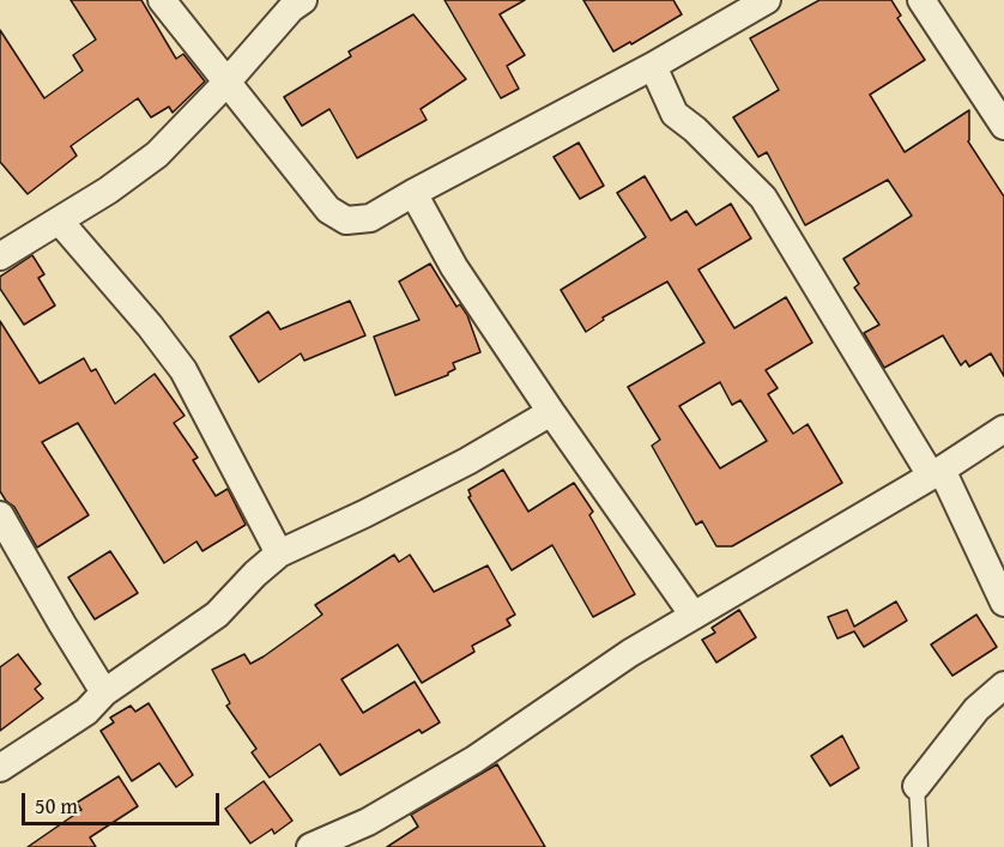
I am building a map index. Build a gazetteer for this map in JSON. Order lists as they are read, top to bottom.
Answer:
{
  "scale_bar": "50 m"
}
